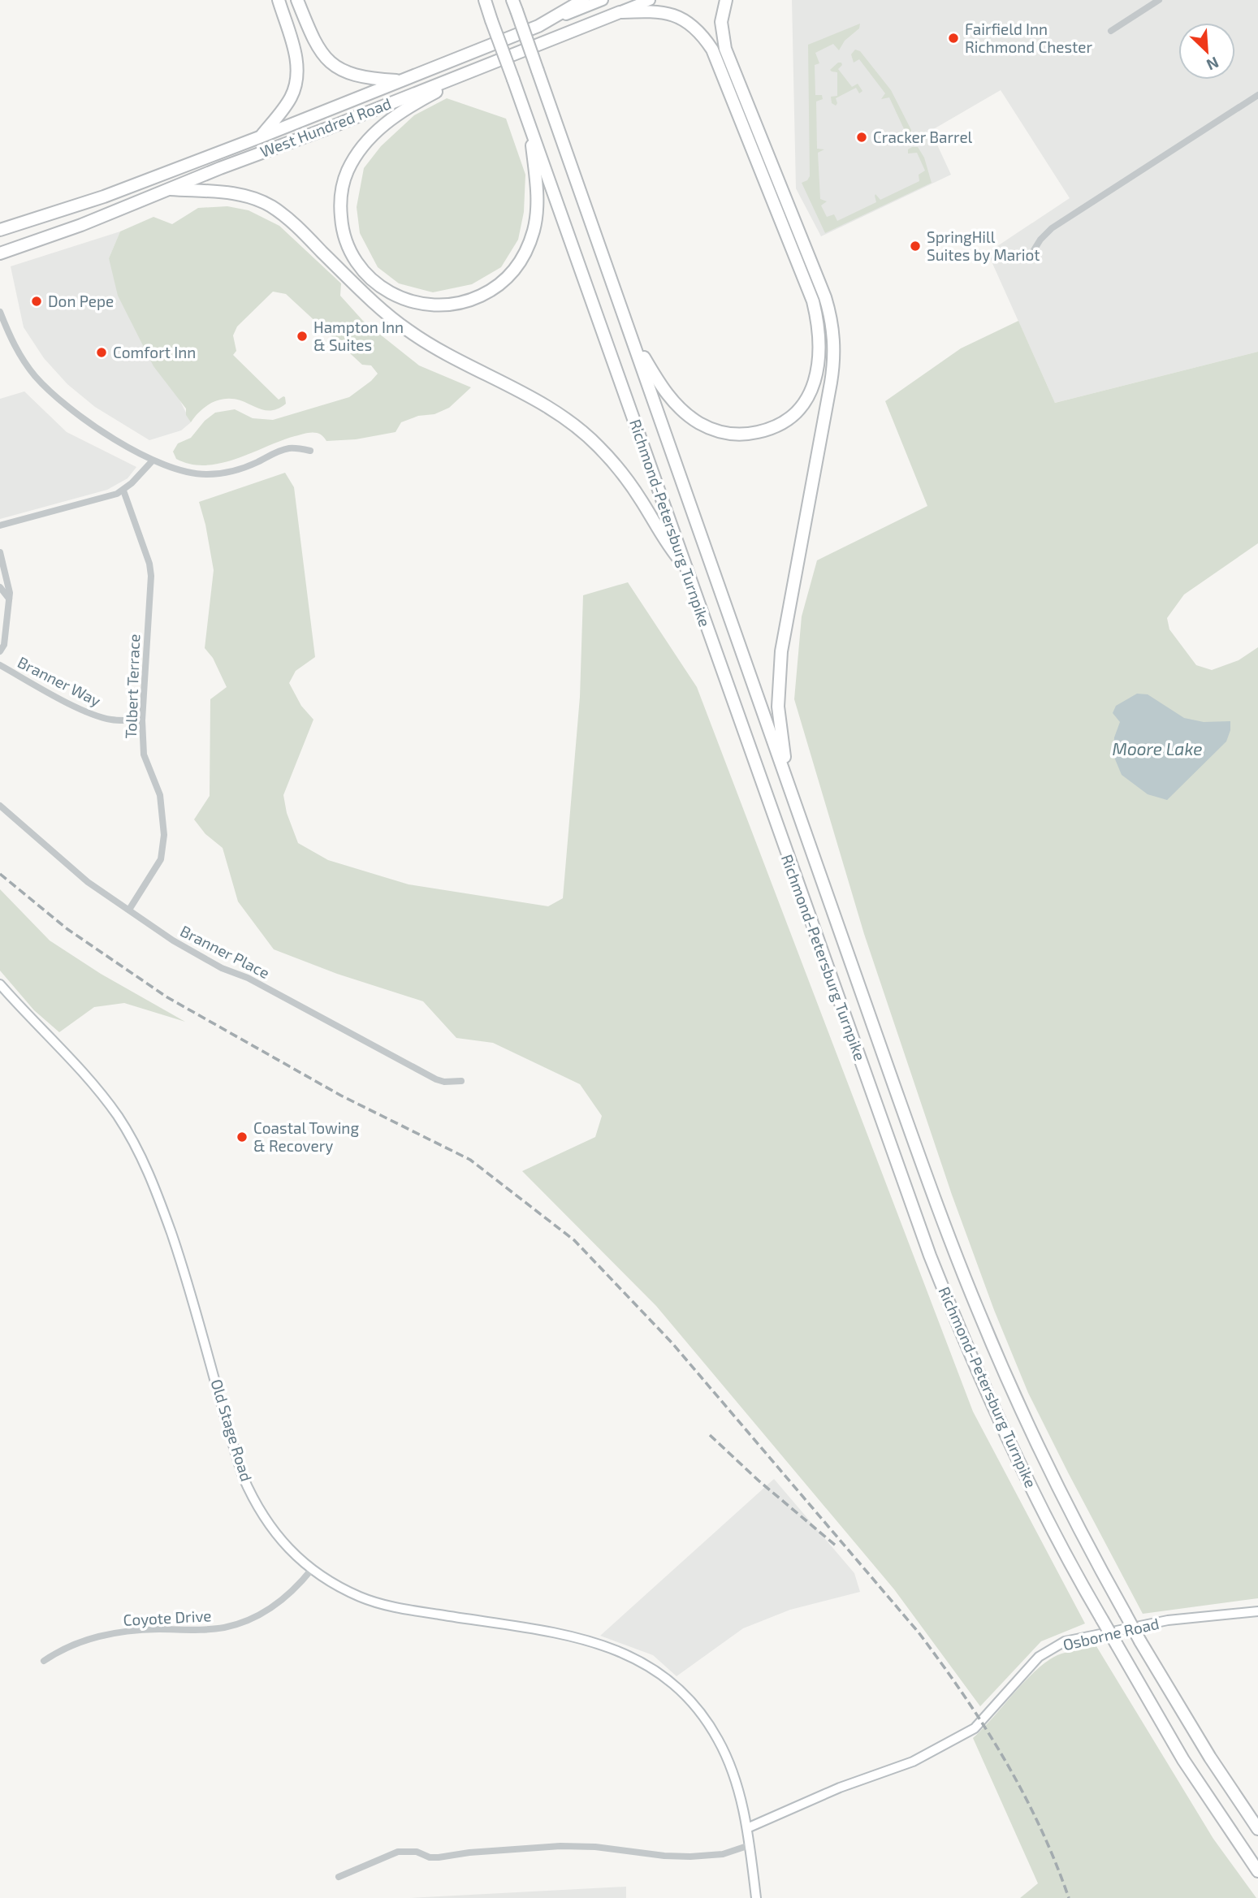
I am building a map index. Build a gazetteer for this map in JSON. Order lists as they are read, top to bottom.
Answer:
{
  "streets": {
    "highway": ["West Hundred Road", "Richmond-Petersburg Turnpike"],
    "street": [
      "Branner Way",
      "Tolbert Terrace",
      "Branner Place",
      "Old Stage Road",
      "Coyote Drive",
      "Osborne Road"
    ]
  },
  "crossings": [
    ["Branner Way", "Tolbert Terrace"],
    ["Tolbert Terrace", "Branner Place"],
    ["Old Stage Road", "Coyote Drive"],
    ["Old Stage Road", "Osborne Road"]
  ],
  "water": ["Moore Lake"],
  "places": [
    "Fairfield Inn Richmond Chester",
    "Cracker Barrel",
    "SpringHill Suites by Mariot",
    "Don Pepe",
    "Hampton Inn & Suites",
    "Comfort Inn",
    "Coastal Towing & Recovery"
  ],
  "north": "bottom right"
}
